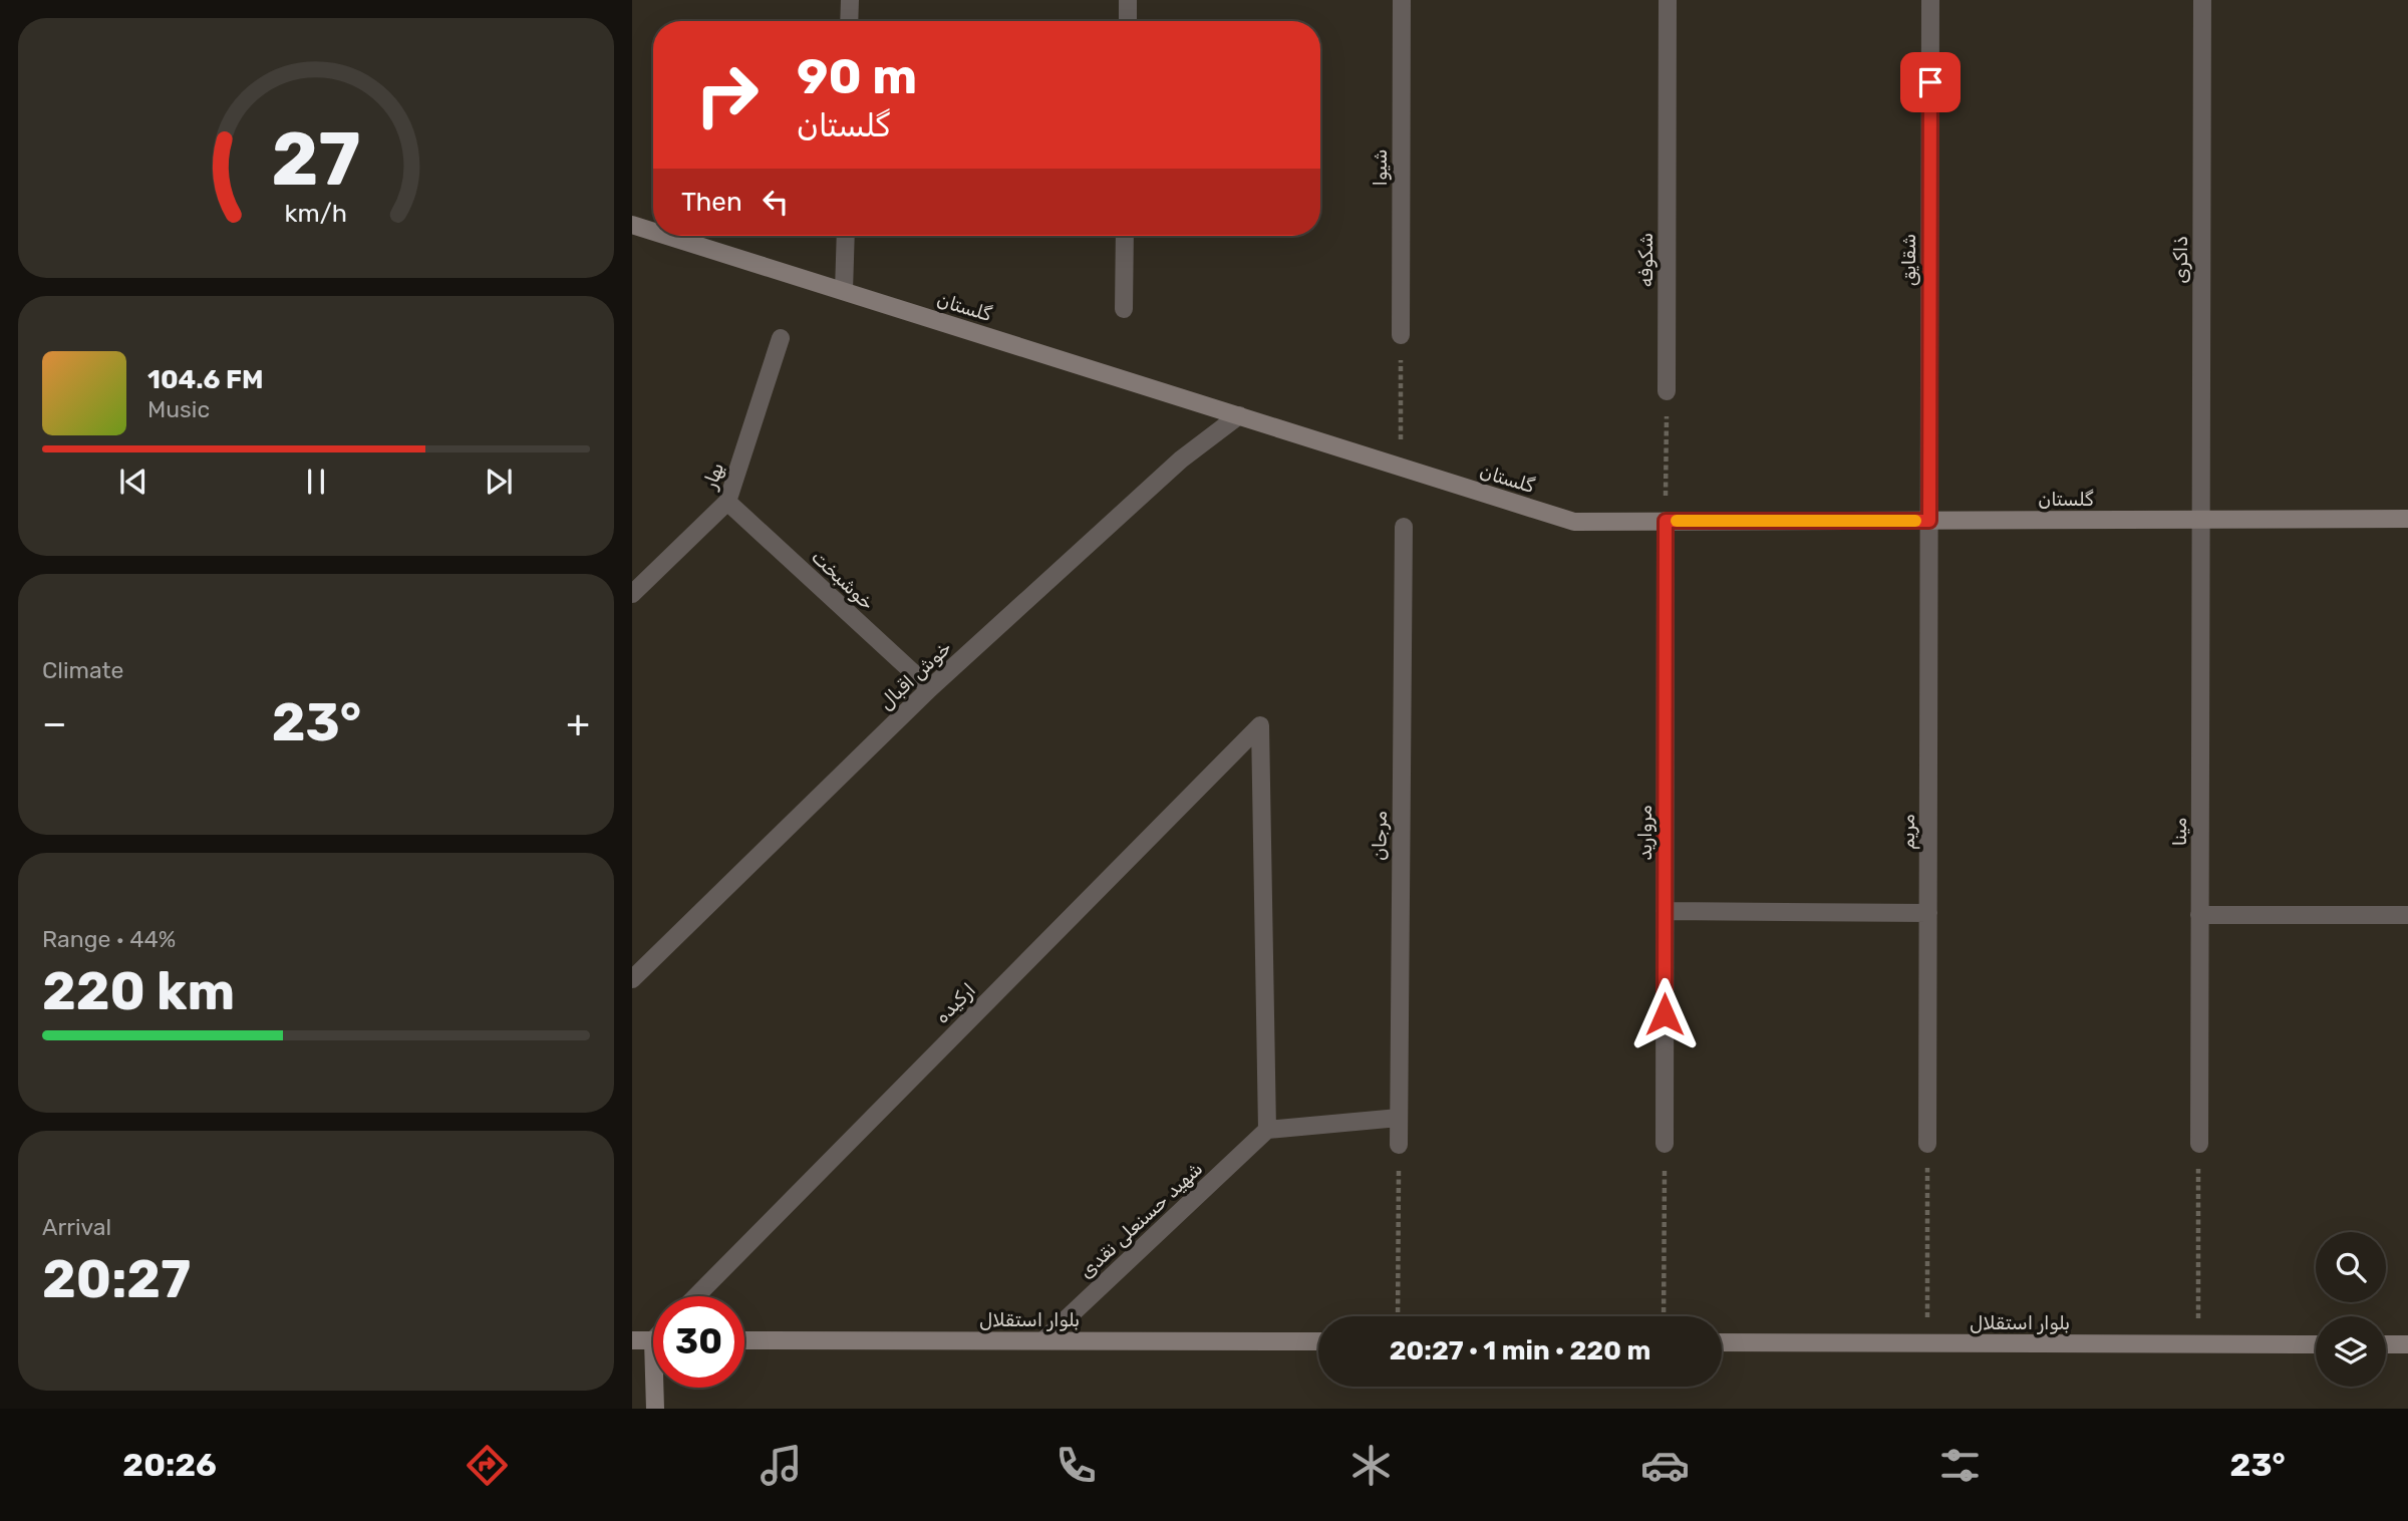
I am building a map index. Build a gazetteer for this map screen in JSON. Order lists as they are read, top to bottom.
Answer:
{
  "streets": {
    "street": [
      "شیوا",
      "شکوفه",
      "شقایق",
      "ذاکری",
      "گلستان",
      "بهار",
      "خوشبخت",
      "خوش اقبال",
      "مریم",
      "مینا",
      "مروارید",
      "مرجان",
      "ارکیده",
      "شهید حسنعلی نقدی",
      "بلوار استقلال"
    ]
  },
  "crossings": [
    ["شقایق", "گلستان"],
    ["شقایق", "مریم"],
    ["ذاکری", "گلستان"],
    ["ذاکری", "مینا"],
    ["گلستان", "خوش اقبال"],
    ["گلستان", "مریم"],
    ["گلستان", "مینا"],
    ["گلستان", "مروارید"],
    ["بهار", "خوشبخت"],
    ["خوشبخت", "خوش اقبال"],
    ["ارکیده", "شهید حسنعلی نقدی"],
    ["شهید حسنعلی نقدی", "بلوار استقلال"]
  ],
  "page": {
    "turn": ["90 m", "گلستان"],
    "then": "Then",
    "song": ["104.6 FM", "Music"],
    "tile": [
      "Climate",
      ["Range · 44%", "220 km"],
      ["Arrival", "20:27"]
    ],
    "heat": ["−", "23°", "+"],
    "limit": "30",
    "trip": "20:27 · 1 min · 220 m",
    "tabs": ["20:26", "23°"],
    "gauge": ["27", "km/h"]
  }
}
